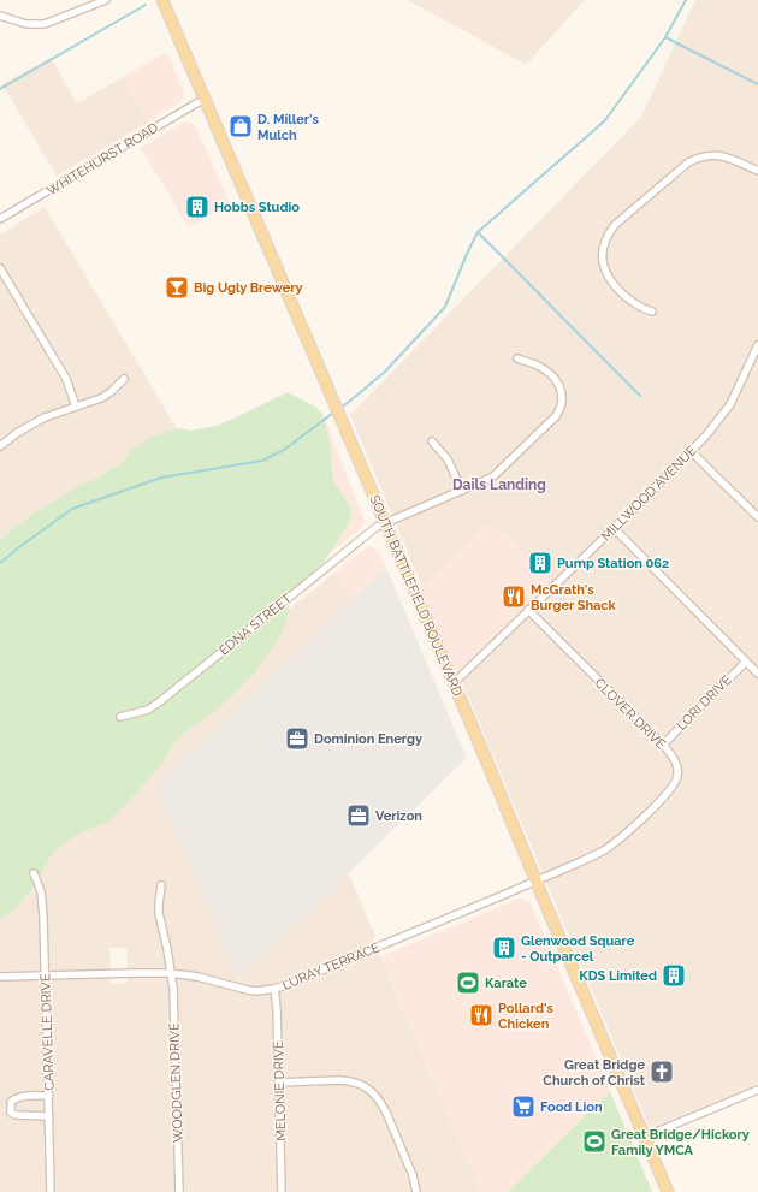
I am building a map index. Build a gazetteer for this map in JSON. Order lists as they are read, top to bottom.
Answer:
{
  "streets": {
    "main road": ["SOUTH BATTLEFIELD BOULEVARD"],
    "street": [
      "WHITEHURST ROAD",
      "MILLWOOD AVENUE",
      "EDNA STREET",
      "LORI DRIVE",
      "CLOVER DRIVE",
      "LURAY TERRACE",
      "CARAVELLE DRIVE",
      "WOODGLEN DRIVE",
      "MELONIE DRIVE"
    ]
  },
  "crossings": [
    ["WHITEHURST ROAD", "SOUTH BATTLEFIELD BOULEVARD"],
    ["MILLWOOD AVENUE", "SOUTH BATTLEFIELD BOULEVARD"],
    ["MILLWOOD AVENUE", "CLOVER DRIVE"],
    ["SOUTH BATTLEFIELD BOULEVARD", "EDNA STREET"],
    ["SOUTH BATTLEFIELD BOULEVARD", "CLOVER DRIVE"],
    ["SOUTH BATTLEFIELD BOULEVARD", "LURAY TERRACE"],
    ["LORI DRIVE", "CLOVER DRIVE"],
    ["CLOVER DRIVE", "LURAY TERRACE"],
    ["LURAY TERRACE", "CARAVELLE DRIVE"],
    ["LURAY TERRACE", "WOODGLEN DRIVE"],
    ["LURAY TERRACE", "MELONIE DRIVE"]
  ],
  "districts": ["Dails Landing"],
  "places": {
    "shop": ["D. Miller's Mulch"],
    "building": [
      "Hobbs Studio",
      "Pump Station 062",
      "Glenwood Square - Outparcel",
      "KDS Limited"
    ],
    "bar": ["Big Ugly Brewery"],
    "restaurant": ["McGrath's Burger Shack", "Pollard's Chicken"],
    "office": ["Dominion Energy", "Verizon"],
    "sports": ["Karate", "Great Bridge/Hickory Family YMCA"],
    "church": ["Great Bridge Church of Christ"],
    "supermarket": ["Food Lion"]
  }
}
